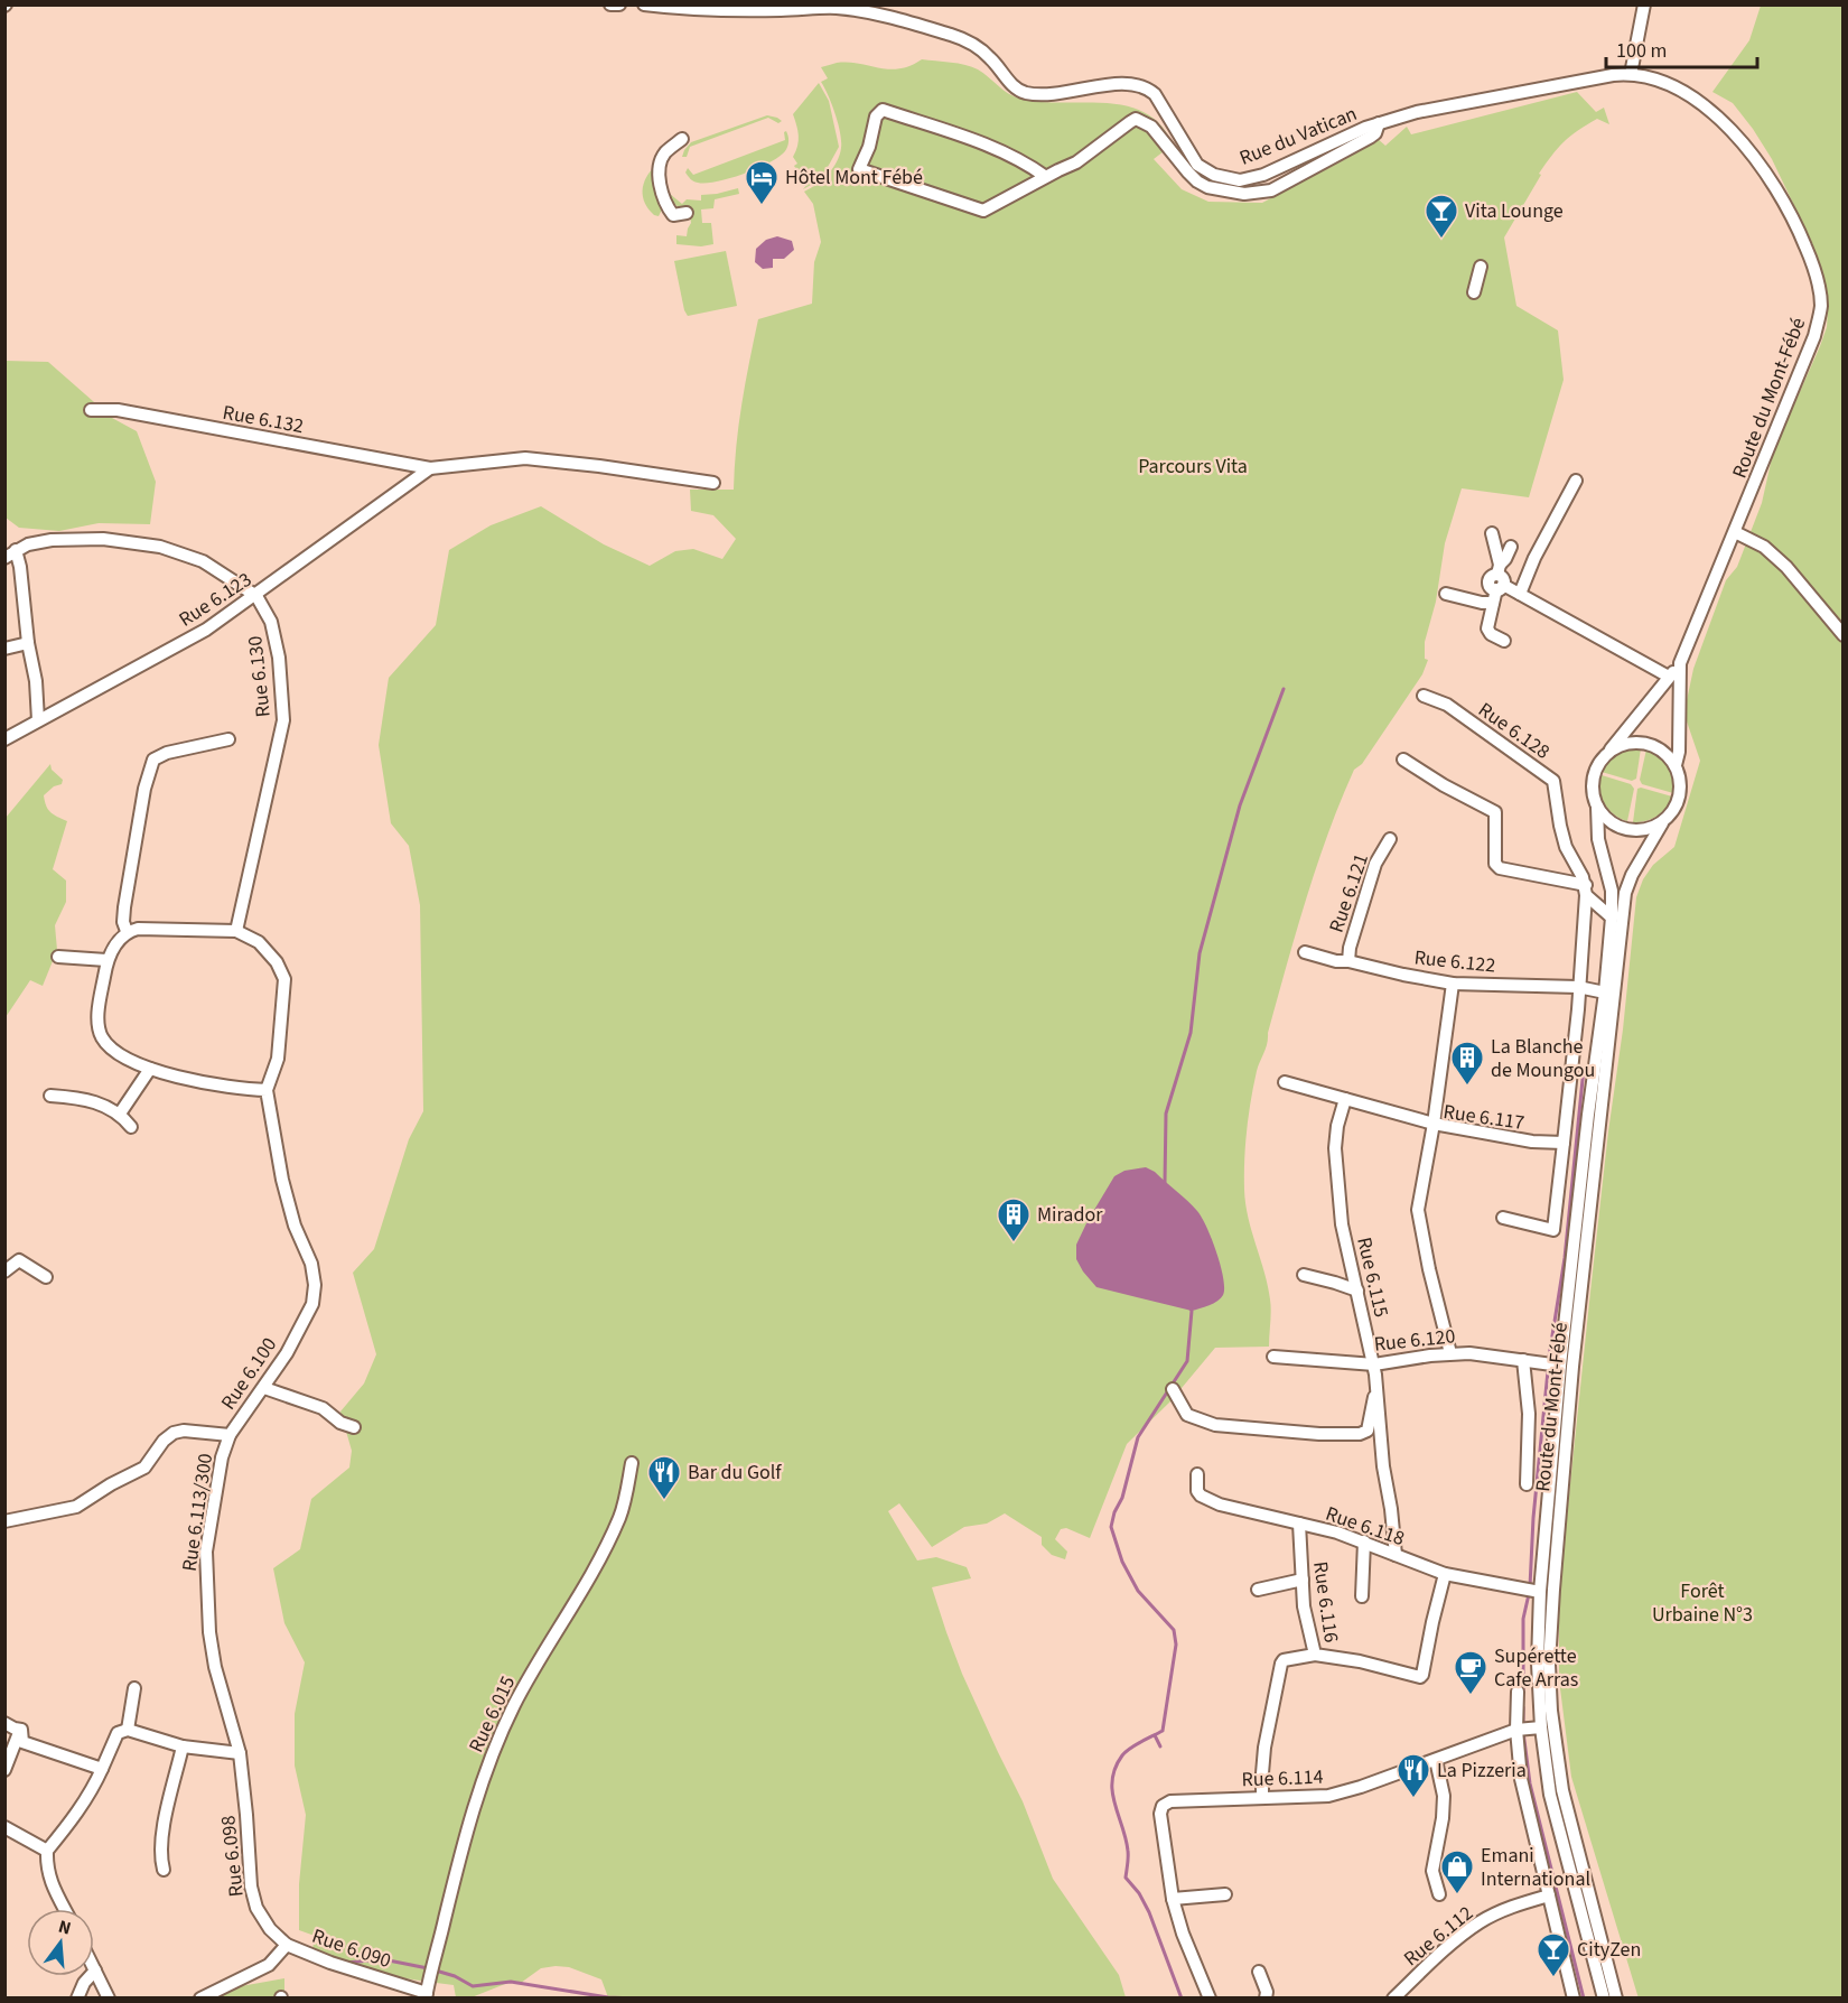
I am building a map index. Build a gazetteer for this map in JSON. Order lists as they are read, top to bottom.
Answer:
{
  "streets": {
    "street": [
      "Rue du Vatican",
      "Route du Mont-Fébé",
      "Rue 6.132",
      "Rue 6.123",
      "Rue 6.130",
      "Rue 6.128",
      "Rue 6.121",
      "Rue 6.122",
      "Rue 6.117",
      "Rue 6.115",
      "Rue 6.120",
      "Rue 6.100",
      "Rue 6.113/300",
      "Rue 6.118",
      "Rue 6.116",
      "Rue 6.015",
      "Rue 6.114",
      "Rue 6.098",
      "Rue 6.112",
      "Rue 6.090"
    ]
  },
  "crossings": [
    ["Rue du Vatican", "Route du Mont-Fébé"],
    ["Route du Mont-Fébé", "Rue 6.128"],
    ["Route du Mont-Fébé", "Rue 6.122"],
    ["Route du Mont-Fébé", "Rue 6.120"],
    ["Route du Mont-Fébé", "Rue 6.118"],
    ["Route du Mont-Fébé", "Rue 6.114"],
    ["Rue 6.132", "Rue 6.123"],
    ["Rue 6.123", "Rue 6.130"],
    ["Rue 6.130", "Rue 6.100"],
    ["Rue 6.121", "Rue 6.122"],
    ["Rue 6.117", "Rue 6.120"],
    ["Rue 6.115", "Rue 6.120"],
    ["Rue 6.115", "Rue 6.118"],
    ["Rue 6.100", "Rue 6.113/300"],
    ["Rue 6.113/300", "Rue 6.098"],
    ["Rue 6.118", "Rue 6.116"],
    ["Rue 6.015", "Rue 6.090"],
    ["Rue 6.098", "Rue 6.090"]
  ],
  "parks": ["Parcours Vita", "Forêt Urbaine N°3"],
  "places": {
    "hotel": ["Hôtel Mont Fébé"],
    "bar": ["Vita Lounge", "CityZen"],
    "building": ["La Blanche de Moungou", "Mirador"],
    "restaurant": ["Bar du Golf", "La Pizzeria"],
    "cafe": ["Supérette Cafe Arras"],
    "shop": ["Emani International"]
  },
  "scale_bar": "100 m",
  "north": "top"
}
